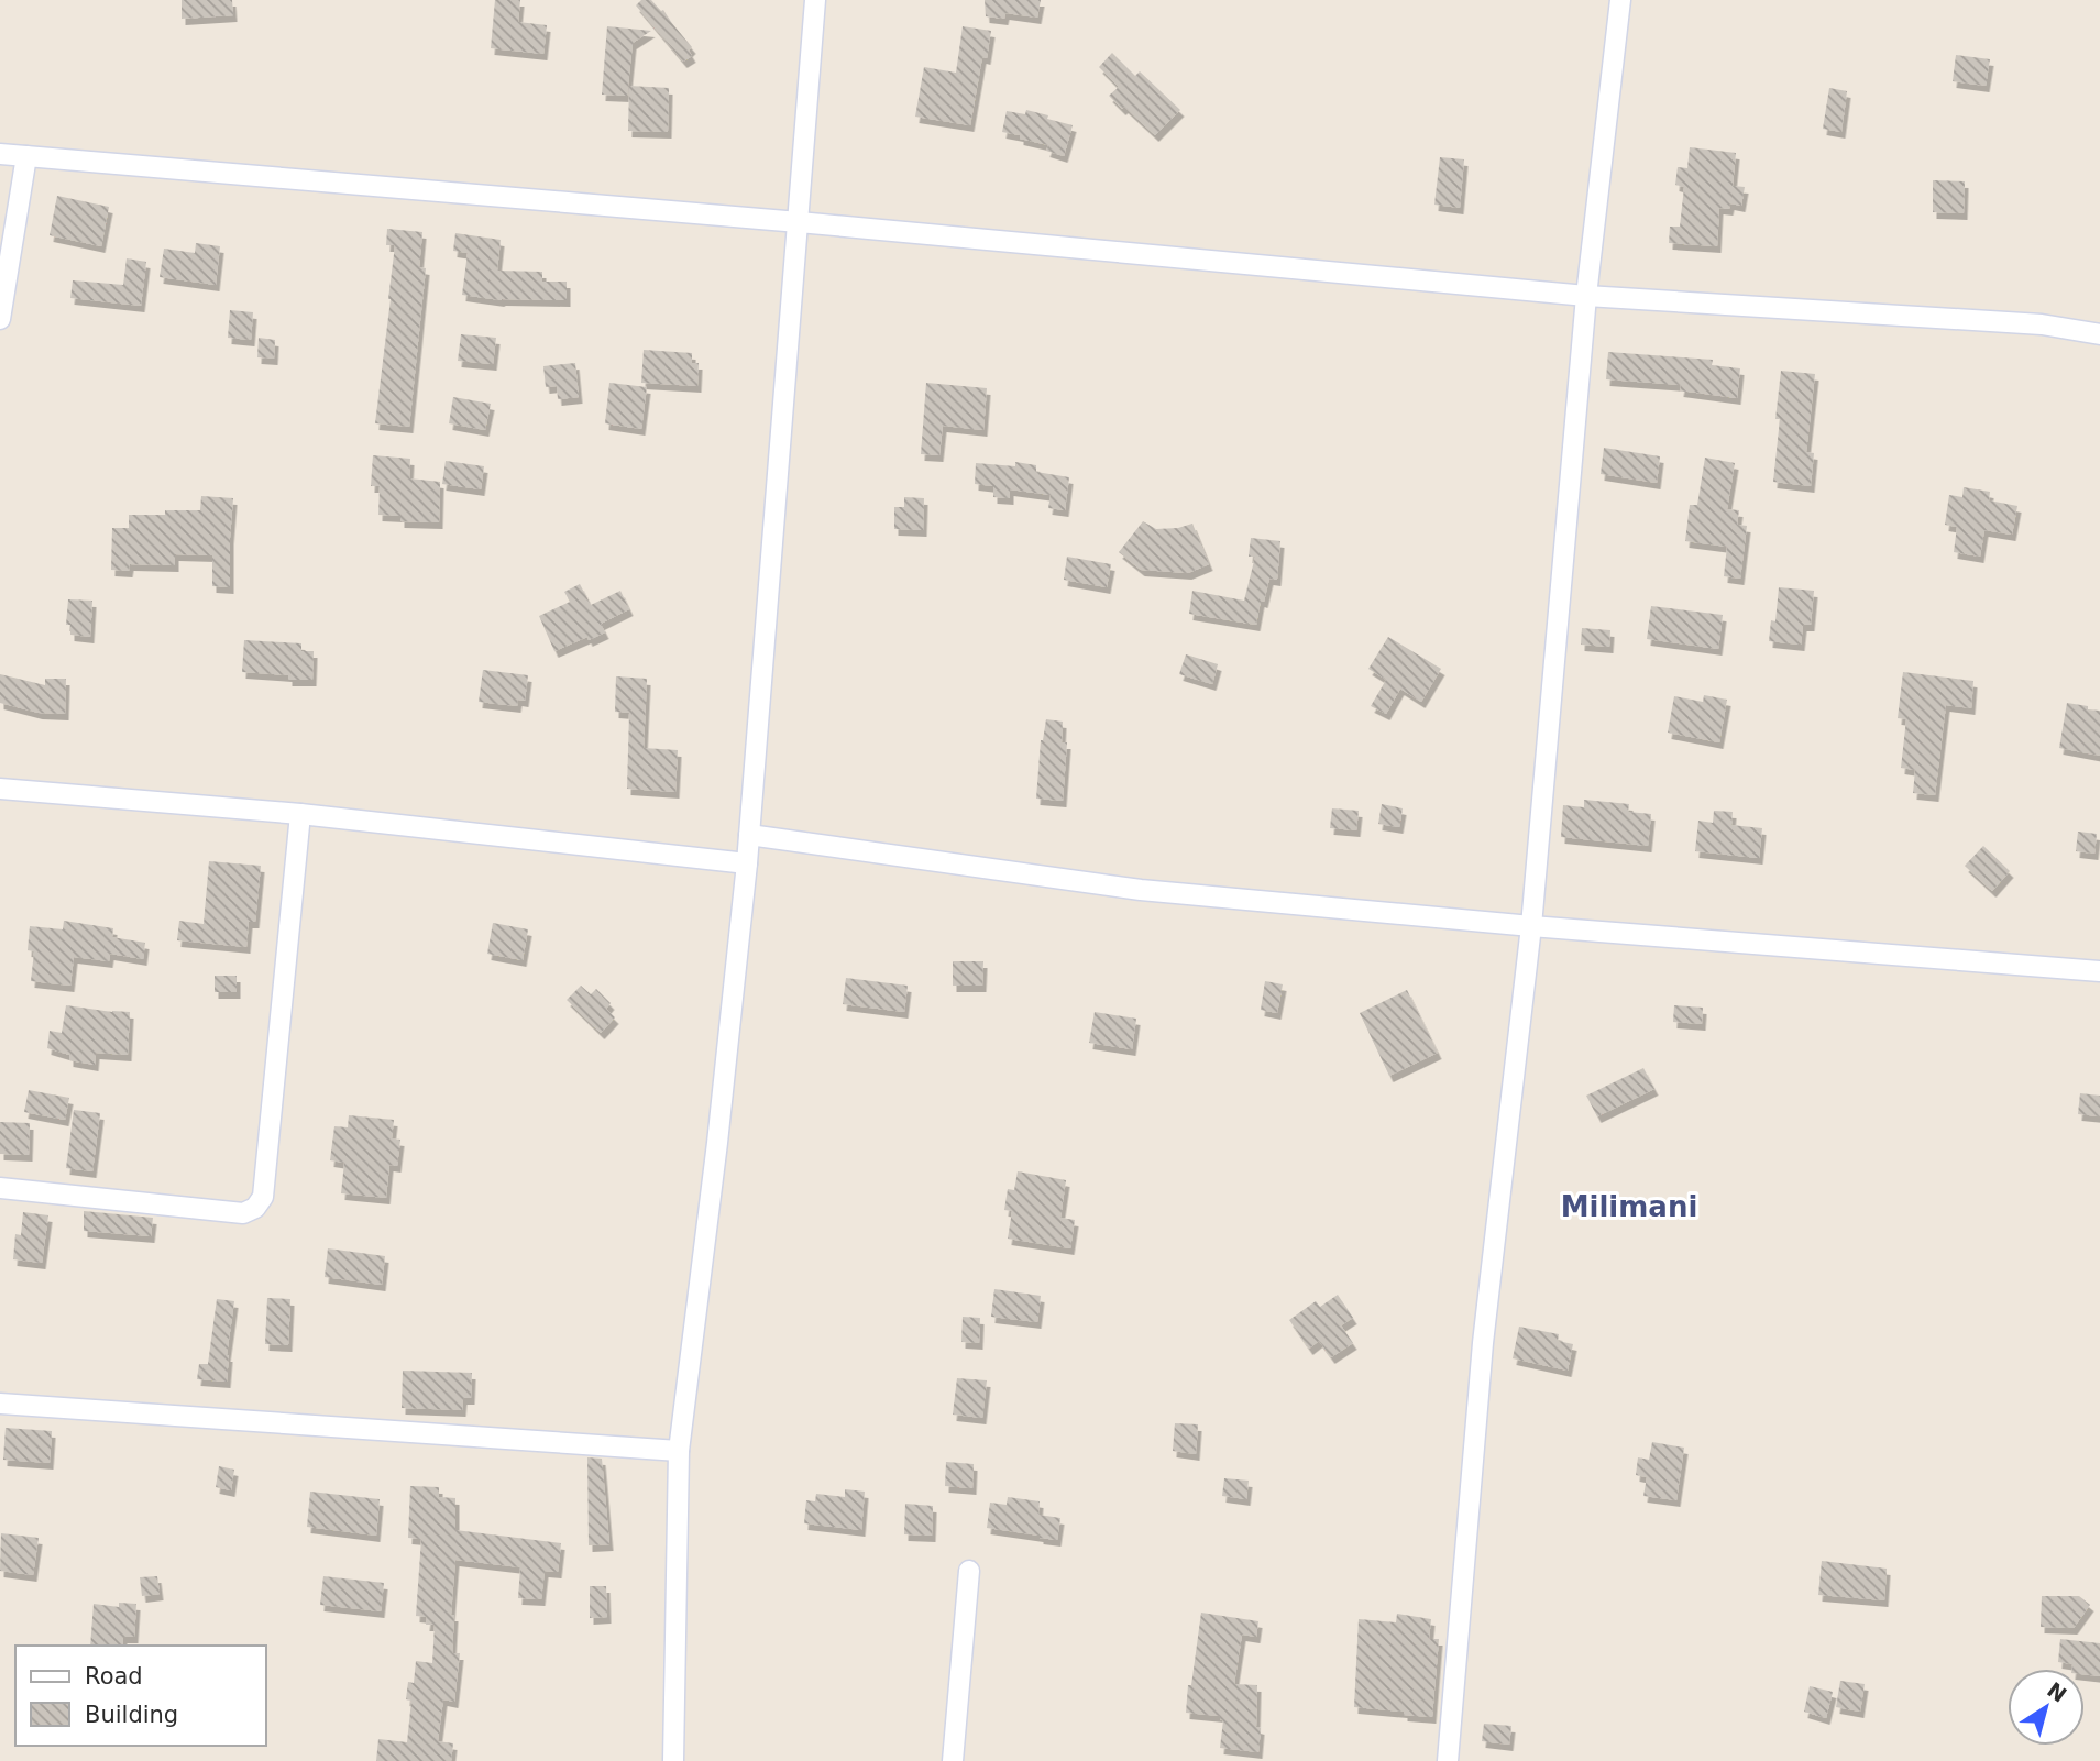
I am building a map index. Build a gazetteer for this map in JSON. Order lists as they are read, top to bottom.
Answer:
{
  "districts": ["Milimani"],
  "legend": ["Road", "Building"],
  "north": "top right"
}
